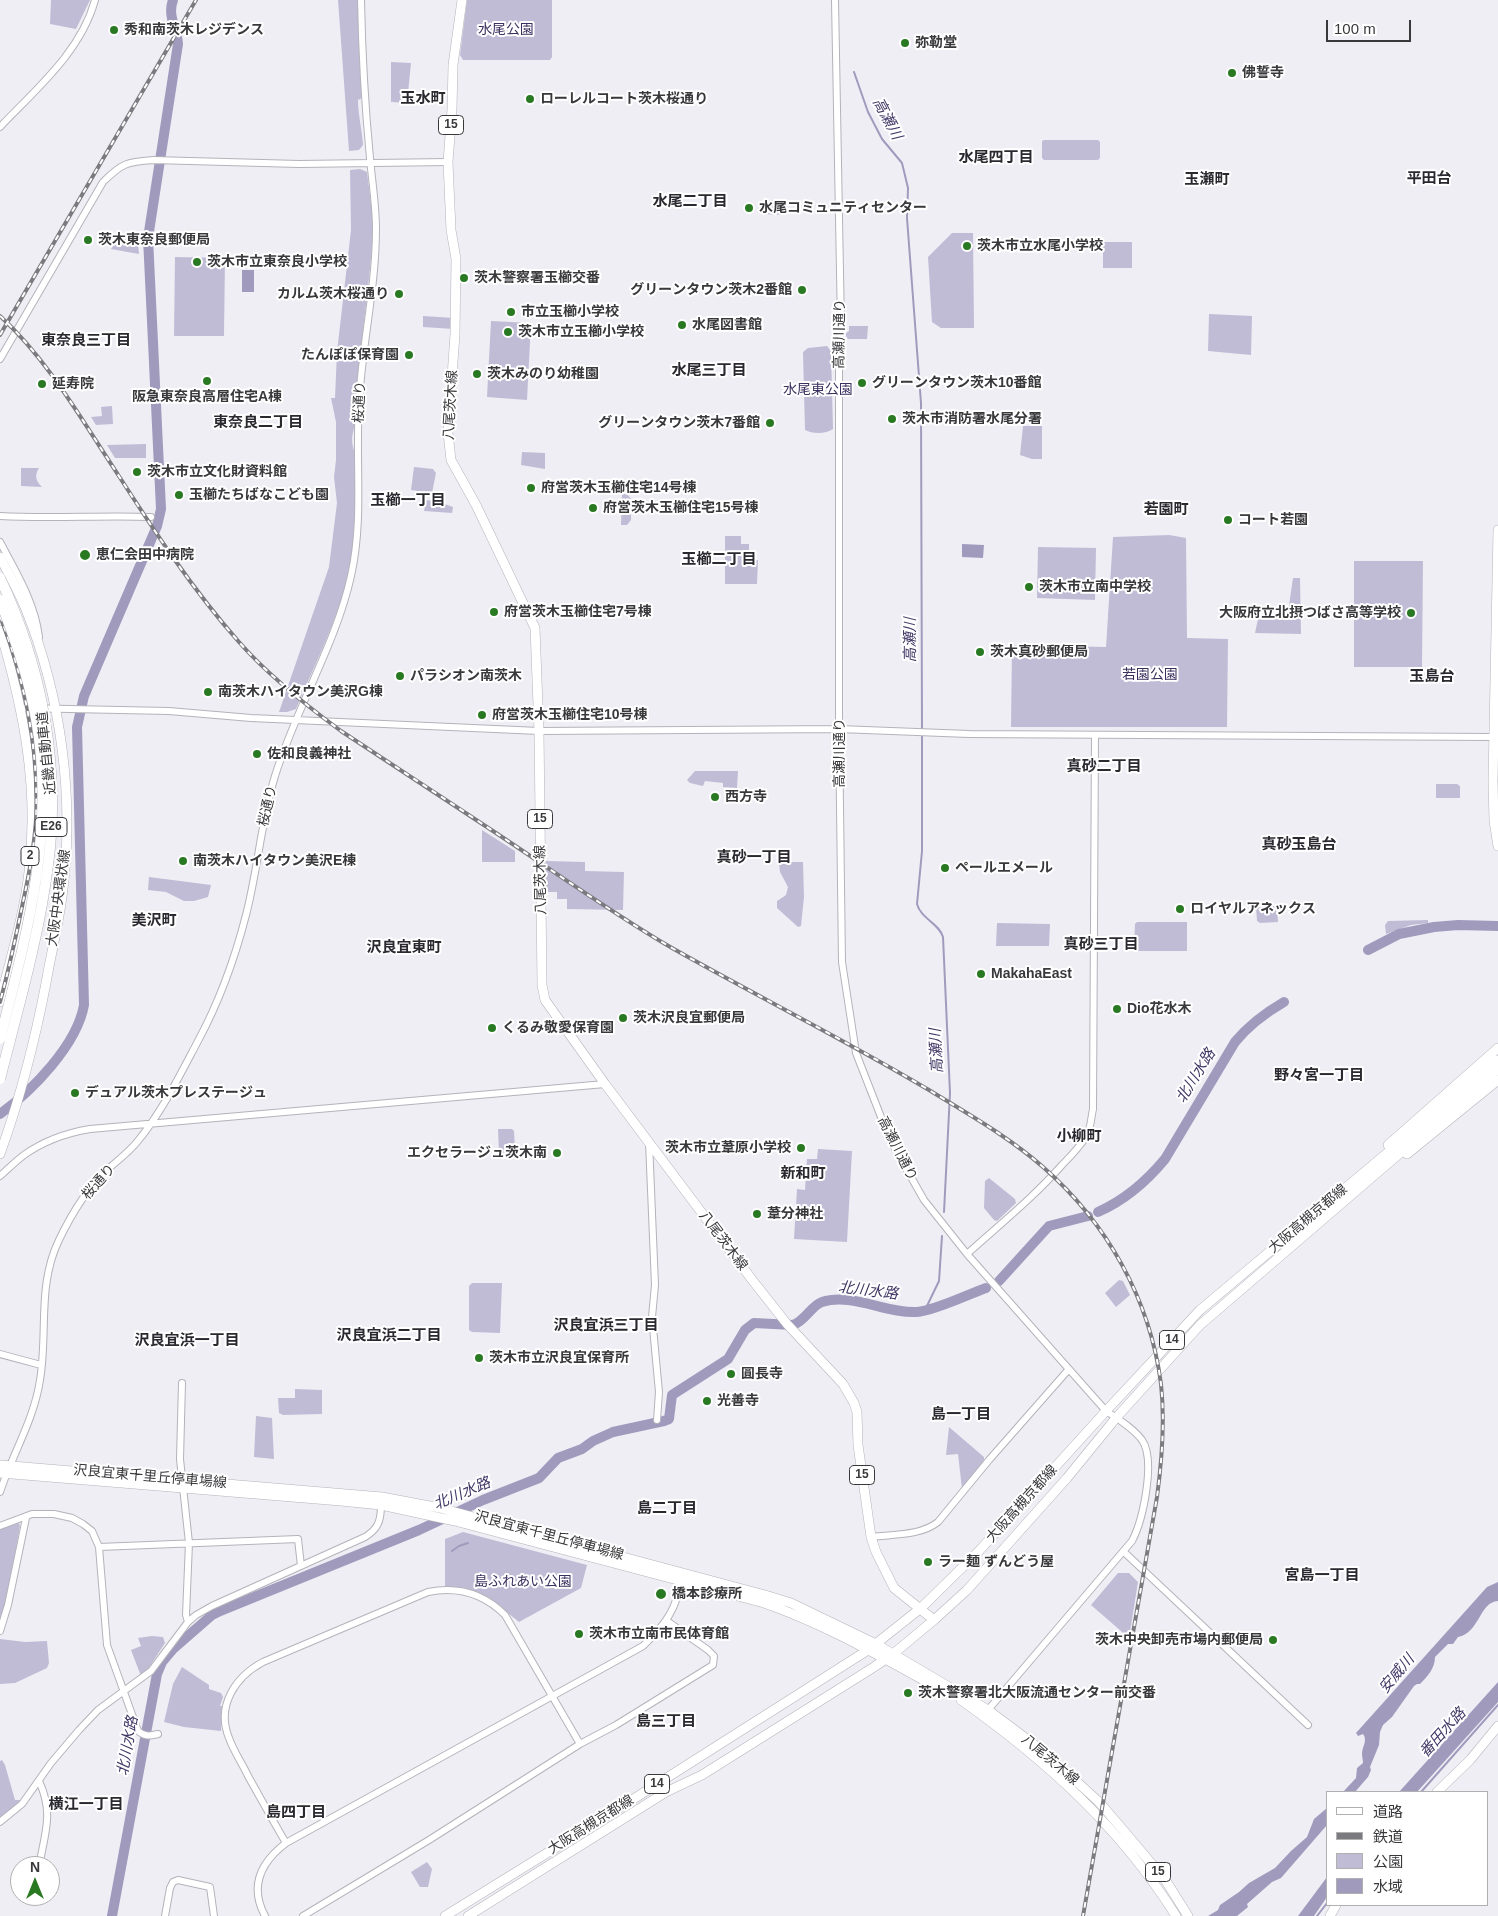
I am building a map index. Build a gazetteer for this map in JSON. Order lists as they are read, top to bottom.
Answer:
{
  "streets": {
    "highway": ["近畿自動車道", "E26"],
    "main road": [
      "15",
      "八尾茨木線",
      "2",
      "大阪中央環状線",
      "大阪高槻京都線",
      "14",
      "沢良宜東千里丘停車場線"
    ],
    "street": ["高瀬川通り", "桜通り"]
  },
  "crossings": [
    ["高瀬川通り", "八尾茨木線"],
    ["高瀬川通り", "大阪高槻京都線"],
    ["桜通り", "沢良宜東千里丘停車場線"],
    ["八尾茨木線", "大阪高槻京都線"],
    ["八尾茨木線", "沢良宜東千里丘停車場線"],
    ["大阪高槻京都線", "沢良宜東千里丘停車場線"]
  ],
  "districts": [
    "玉水町",
    "水尾四丁目",
    "平田台",
    "玉瀬町",
    "水尾二丁目",
    "東奈良三丁目",
    "水尾三丁目",
    "東奈良二丁目",
    "玉櫛一丁目",
    "若園町",
    "玉櫛二丁目",
    "玉島台",
    "真砂二丁目",
    "真砂玉島台",
    "真砂一丁目",
    "美沢町",
    "真砂三丁目",
    "沢良宜東町",
    "野々宮一丁目",
    "小柳町",
    "新和町",
    "沢良宜浜三丁目",
    "沢良宜浜二丁目",
    "沢良宜浜一丁目",
    "島一丁目",
    "島二丁目",
    "宮島一丁目",
    "島三丁目",
    "横江一丁目",
    "島四丁目"
  ],
  "water": [
    "高瀬川",
    "北川水路",
    "安威川",
    "番田水路"
  ],
  "parks": [
    "水尾公園",
    "水尾東公園",
    "若園公園",
    "島ふれあい公園"
  ],
  "places": [
    "秀和南茨木レジデンス",
    "弥勒堂",
    "佛誓寺",
    "ローレルコート茨木桜通り",
    "水尾コミュニティセンター",
    "茨木東奈良郵便局",
    "茨木市立水尾小学校",
    "茨木市立東奈良小学校",
    "茨木警察署玉櫛交番",
    "グリーンタウン茨木2番館",
    "カルム茨木桜通り",
    "市立玉櫛小学校",
    "水尾図書館",
    "茨木市立玉櫛小学校",
    "たんぽぽ保育園",
    "茨木みのり幼稚園",
    "阪急東奈良高層住宅A棟",
    "グリーンタウン茨木10番館",
    "延寿院",
    "茨木市消防署水尾分署",
    "グリーンタウン茨木7番館",
    "茨木市立文化財資料館",
    "府営茨木玉櫛住宅14号棟",
    "玉櫛たちばなこども園",
    "府営茨木玉櫛住宅15号棟",
    "コート若園",
    "恵仁会田中病院",
    "茨木市立南中学校",
    "府営茨木玉櫛住宅7号棟",
    "大阪府立北摂つばさ高等学校",
    "茨木真砂郵便局",
    "パラシオン南茨木",
    "南茨木ハイタウン美沢G棟",
    "府営茨木玉櫛住宅10号棟",
    "佐和良義神社",
    "西方寺",
    "南茨木ハイタウン美沢E棟",
    "ペールエメール",
    "ロイヤルアネックス",
    "MakahaEast",
    "Dio花水木",
    "茨木沢良宜郵便局",
    "くるみ敬愛保育園",
    "デュアル茨木プレステージュ",
    "茨木市立葦原小学校",
    "エクセラージュ茨木南",
    "葦分神社",
    "茨木市立沢良宜保育所",
    "圓長寺",
    "光善寺",
    "ラー麺 ずんどう屋",
    "橋本診療所",
    "茨木市立南市民体育館",
    "茨木中央卸売市場内郵便局",
    "茨木警察署北大阪流通センター前交番"
  ],
  "legend": [
    "道路",
    "鉄道",
    "公園",
    "水域"
  ],
  "scale_bar": "100 m",
  "north": "top"
}
